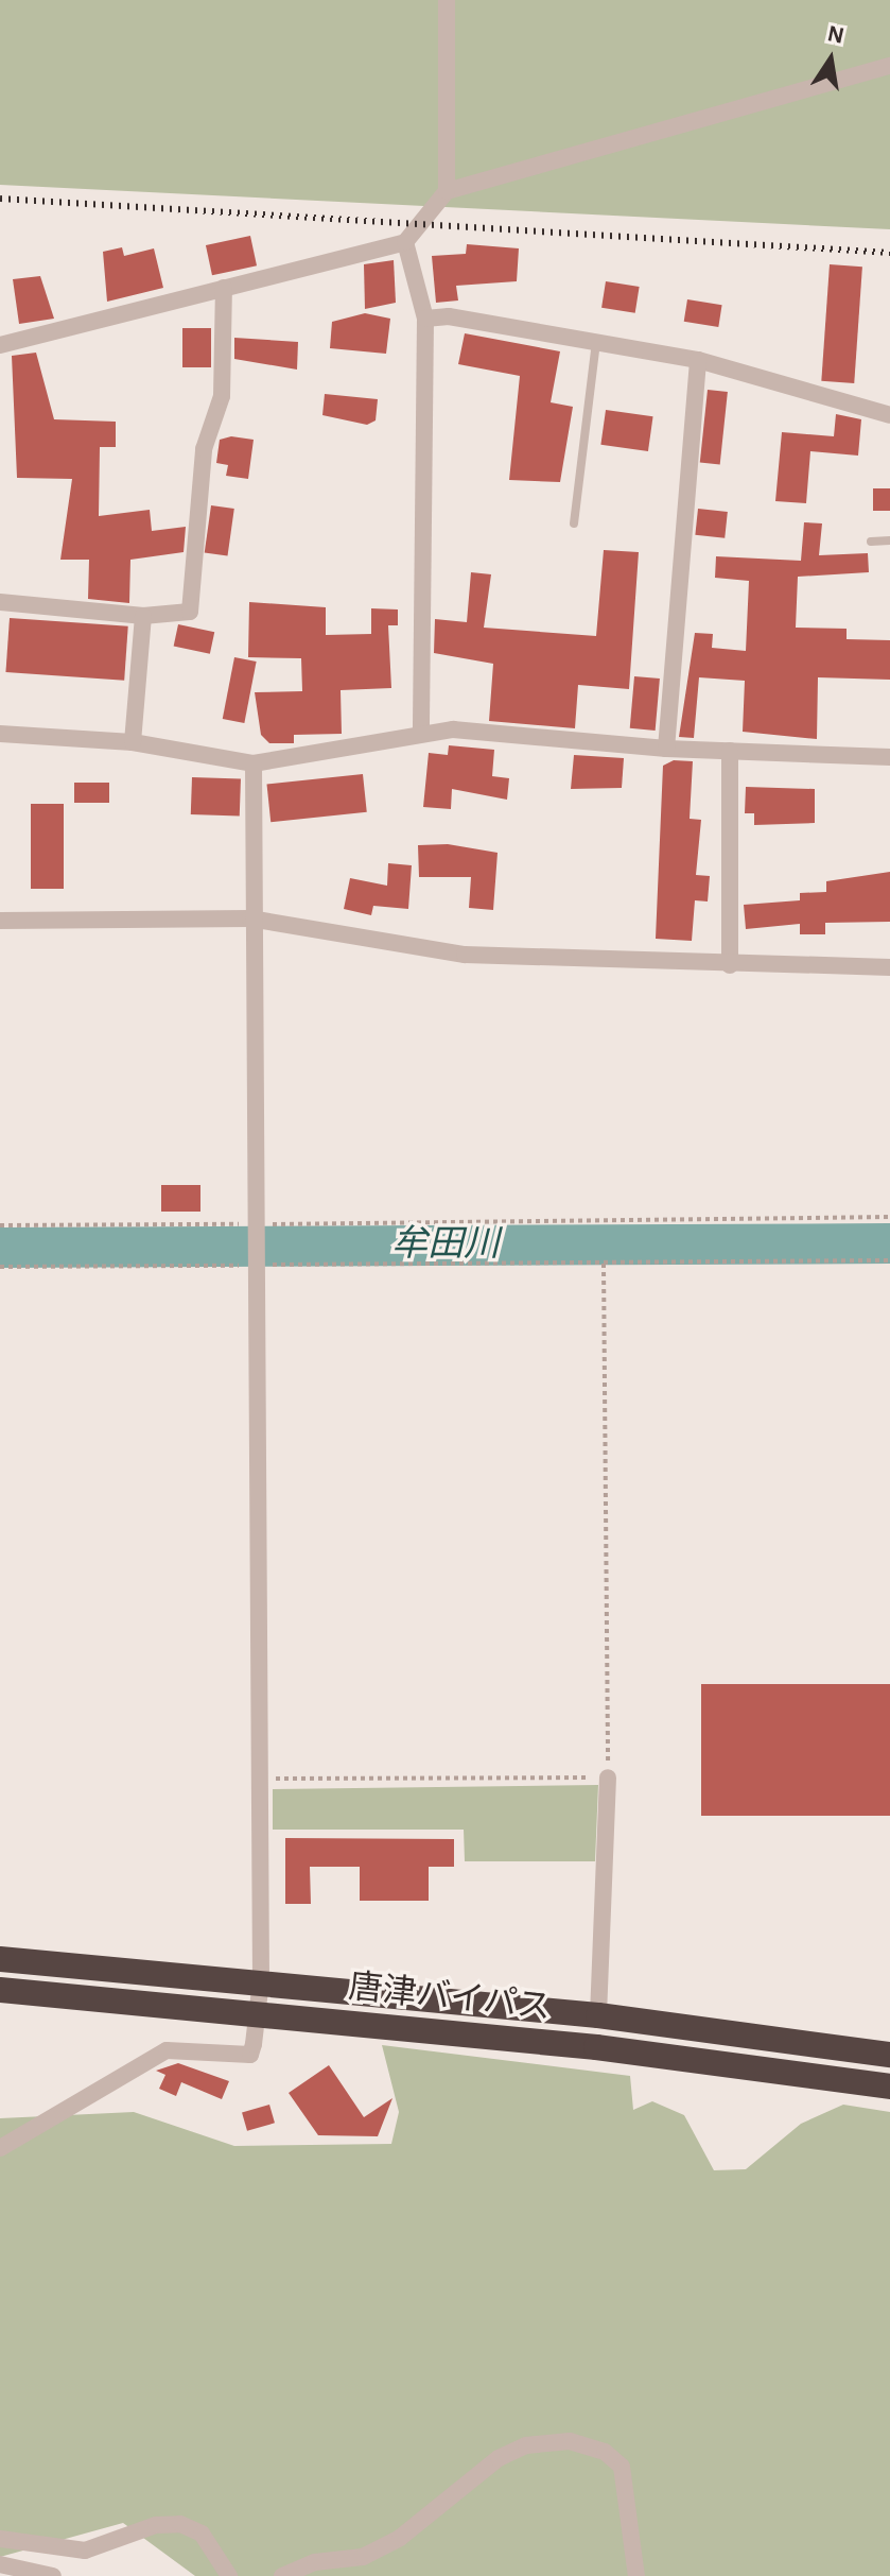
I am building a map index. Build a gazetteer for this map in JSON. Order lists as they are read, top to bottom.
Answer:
{
  "streets": {
    "highway": ["唐津バイパス"]
  },
  "water": ["牟田川"],
  "north": "top"
}
